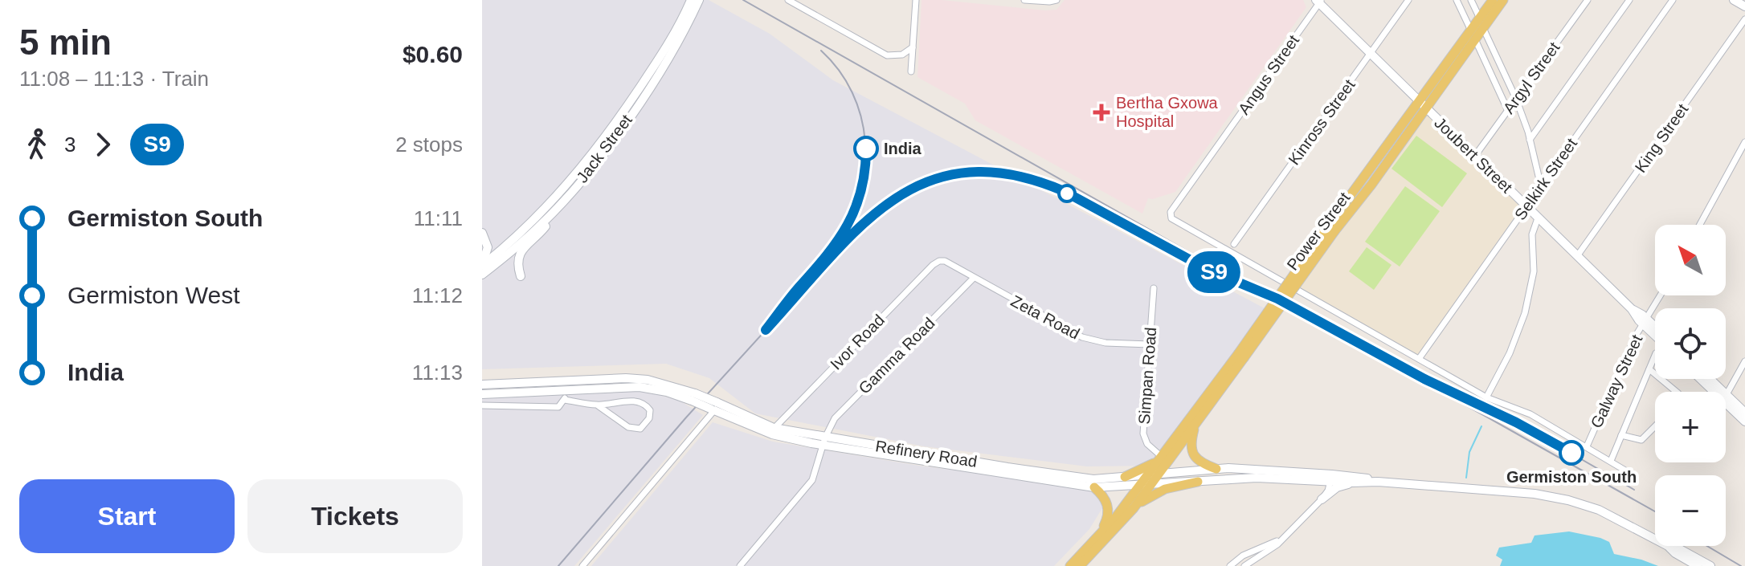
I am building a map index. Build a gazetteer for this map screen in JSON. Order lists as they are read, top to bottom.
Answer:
{
  "streets": {
    "main road": [
      "Jack Street",
      "Joubert Street",
      "Power Street",
      "Refinery Road"
    ],
    "street": [
      "Angus Street",
      "Argyl Street",
      "Kinross Street",
      "King Street",
      "Selkirk Street",
      "Zeta Road",
      "Ivor Road",
      "Gamma Road",
      "Simpan Road",
      "Galway Street"
    ]
  },
  "crossings": [
    ["Angus Street", "Joubert Street"],
    ["Angus Street", "Selkirk Street"],
    ["Argyl Street", "Joubert Street"],
    ["Kinross Street", "Joubert Street"],
    ["King Street", "Joubert Street"],
    ["Joubert Street", "Selkirk Street"],
    ["Joubert Street", "Power Street"],
    ["Joubert Street", "Galway Street"],
    ["Power Street", "Simpan Road"],
    ["Power Street", "Refinery Road"],
    ["Zeta Road", "Ivor Road"],
    ["Zeta Road", "Gamma Road"],
    ["Zeta Road", "Simpan Road"],
    ["Ivor Road", "Refinery Road"],
    ["Gamma Road", "Refinery Road"]
  ],
  "places": {
    "health": ["Bertha Gxowa Hospital"],
    "other": ["India", "Germiston South"]
  },
  "north": "top left",
  "page": {
    "heading": ["5 min", "11:08 – 11:13 · Train", "$0.60"],
    "on_map": "S9",
    "legs": ["3", "S9", "2 stops"],
    "list": [
      {
        "name": "Germiston South",
        "value": "11:11"
      },
      {
        "name": "Germiston West",
        "value": "11:12"
      },
      {
        "name": "India",
        "value": "11:13"
      }
    ],
    "map_buttons": ["+", "−"],
    "buttons": ["Start", "Tickets"]
  }
}
